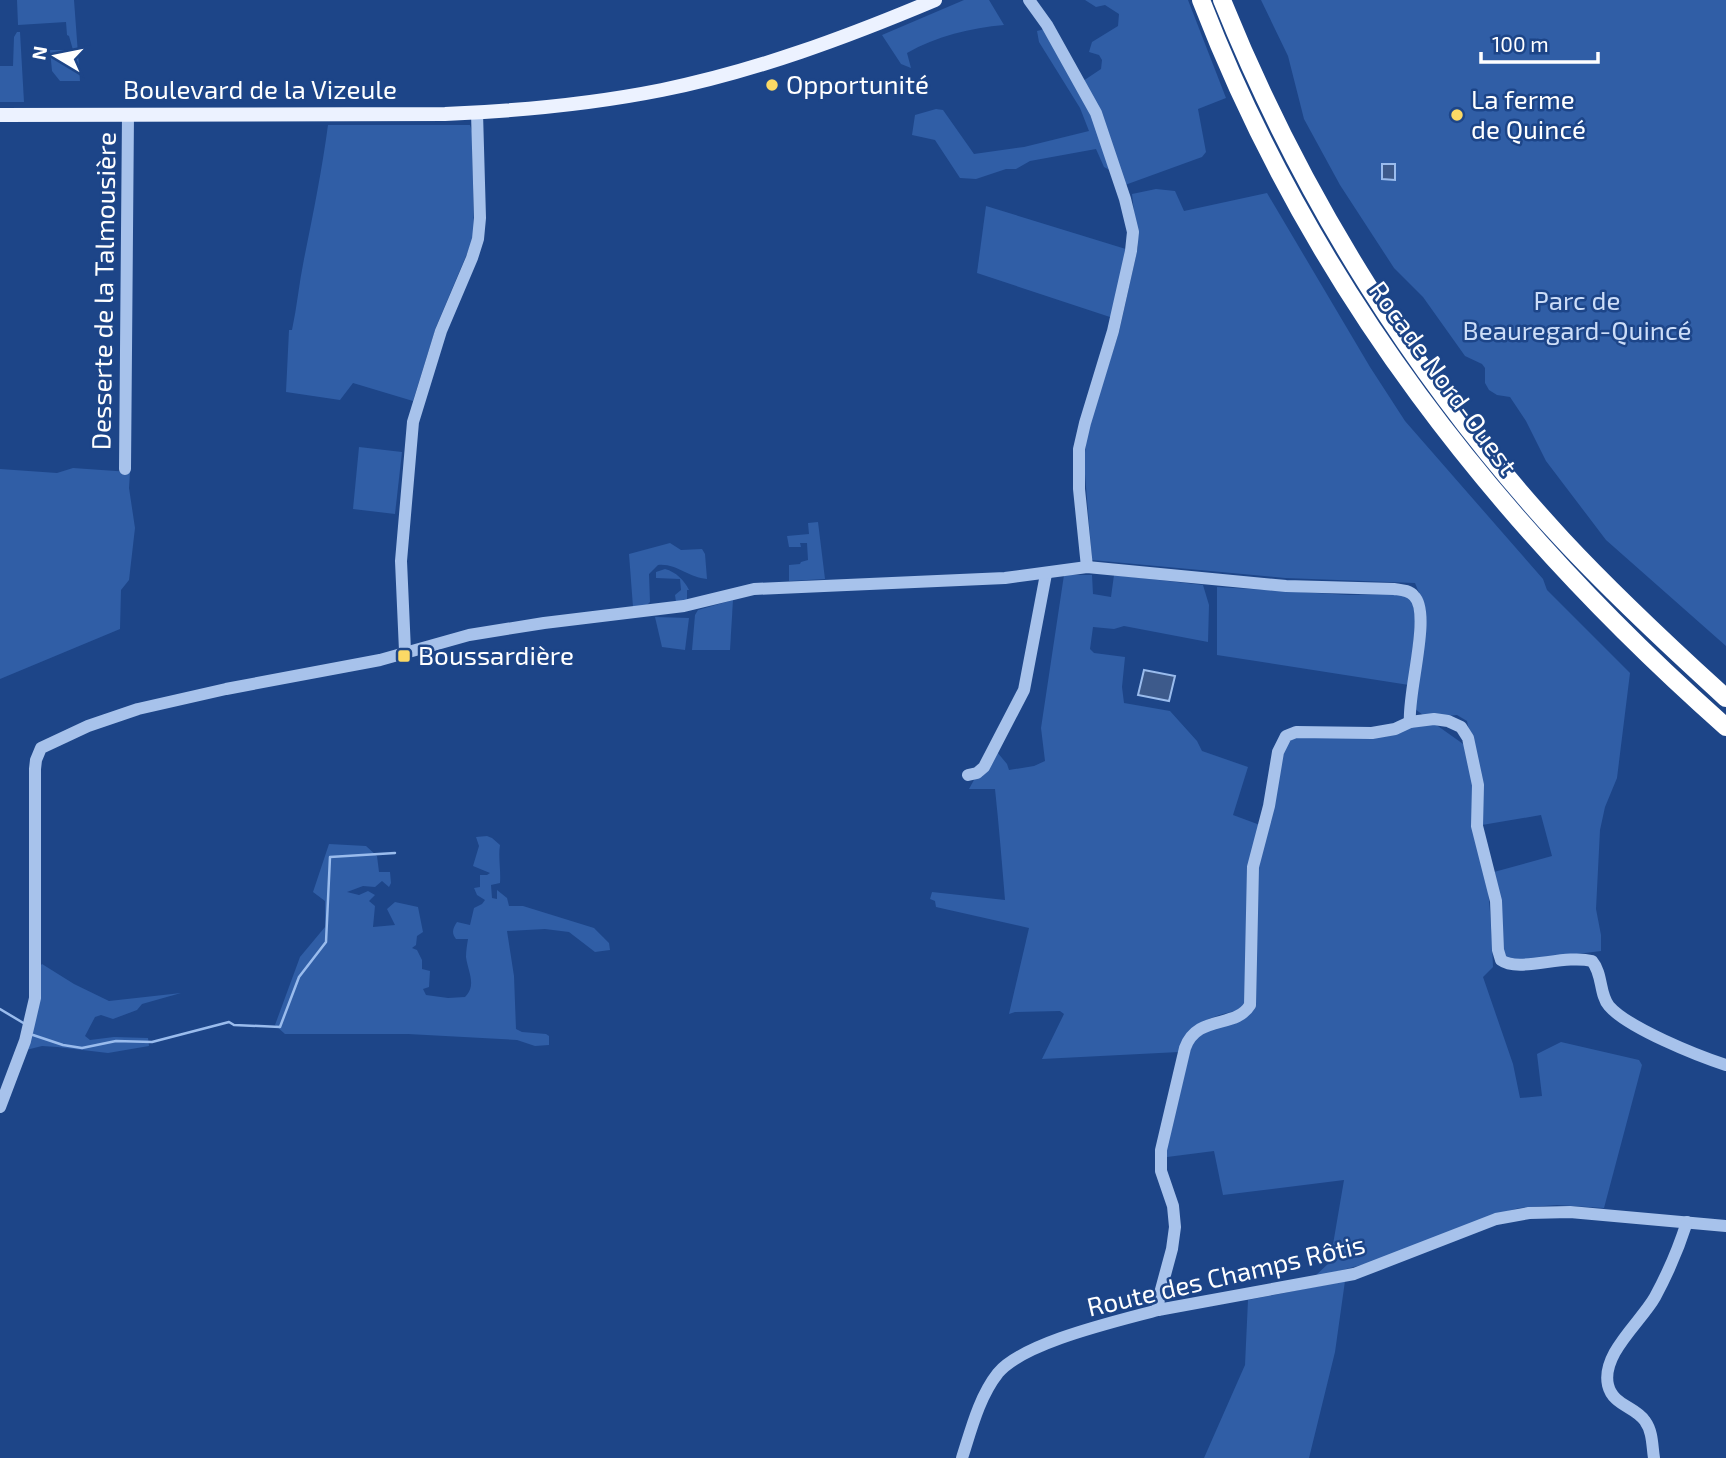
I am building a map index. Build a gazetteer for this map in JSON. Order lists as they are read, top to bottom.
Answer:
{
  "streets": {
    "highway": ["Rocade Nord-Ouest"],
    "main road": ["Boulevard de la Vizeule"],
    "street": ["Desserte de la Talmousière", "Route des Champs Rôtis"]
  },
  "crossings": [
    ["Boulevard de la Vizeule", "Desserte de la Talmousière"]
  ],
  "parks": ["Parc de Beauregard-Quincé"],
  "places": {
    "other": ["Opportunité", "La ferme de Quincé"],
    "transit": ["Boussardière"]
  },
  "scale_bar": "100 m",
  "north": "left"
}
